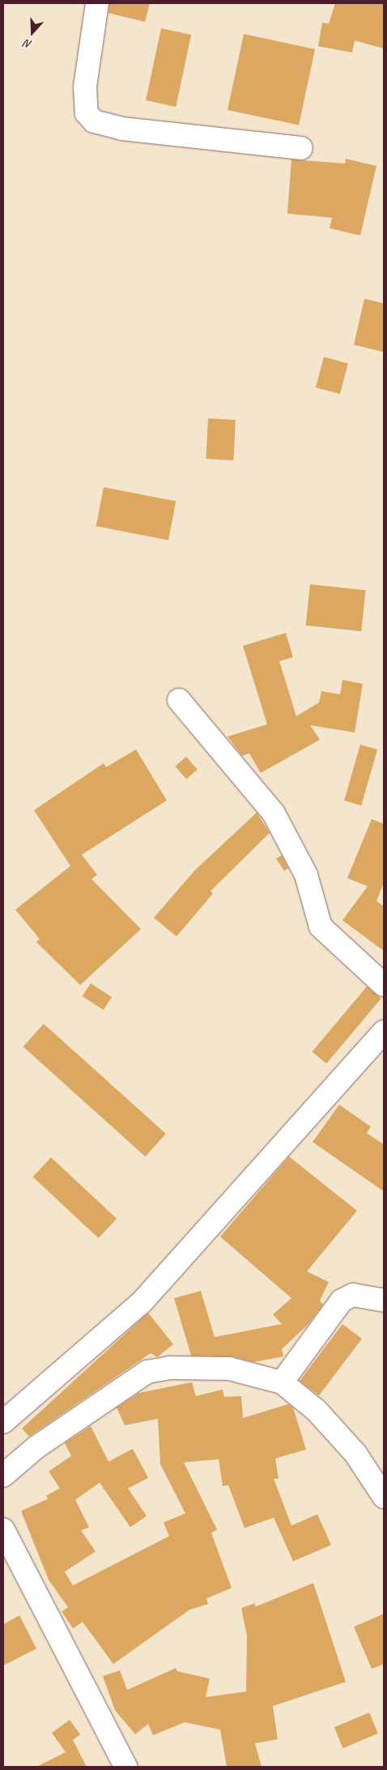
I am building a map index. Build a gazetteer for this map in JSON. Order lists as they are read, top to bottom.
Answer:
{
  "north": "bottom"
}
